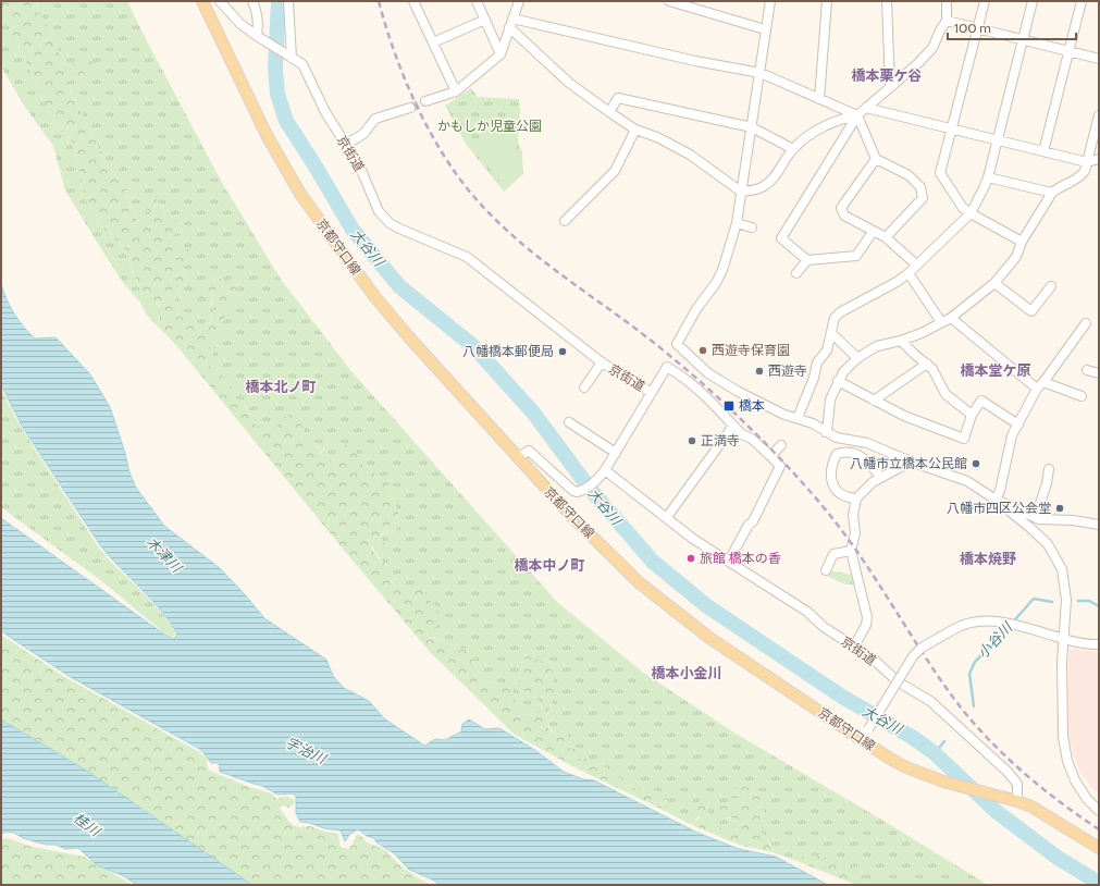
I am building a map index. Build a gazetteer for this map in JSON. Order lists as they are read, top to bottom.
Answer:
{
  "streets": {
    "main road": ["京都守口線"],
    "street": ["京街道"]
  },
  "crossings": [
    ["京街道", "京都守口線"]
  ],
  "districts": [
    "橋本栗ケ谷",
    "橋本堂ケ原",
    "橋本北ノ町",
    "橋本焼野",
    "橋本中ノ町",
    "橋本小金川"
  ],
  "water": [
    "大谷川",
    "木津川",
    "小谷川",
    "宇治川",
    "桂川"
  ],
  "parks": ["かもしか児童公園"],
  "places": {
    "other": [
      "西遊寺保育園",
      "八幡橋本郵便局",
      "西遊寺",
      "正満寺",
      "八幡市立橋本公民館",
      "八幡市四区公会堂",
      "旅館 橋本の香"
    ],
    "transit": ["橋本"]
  },
  "scale_bar": "100 m"
}
